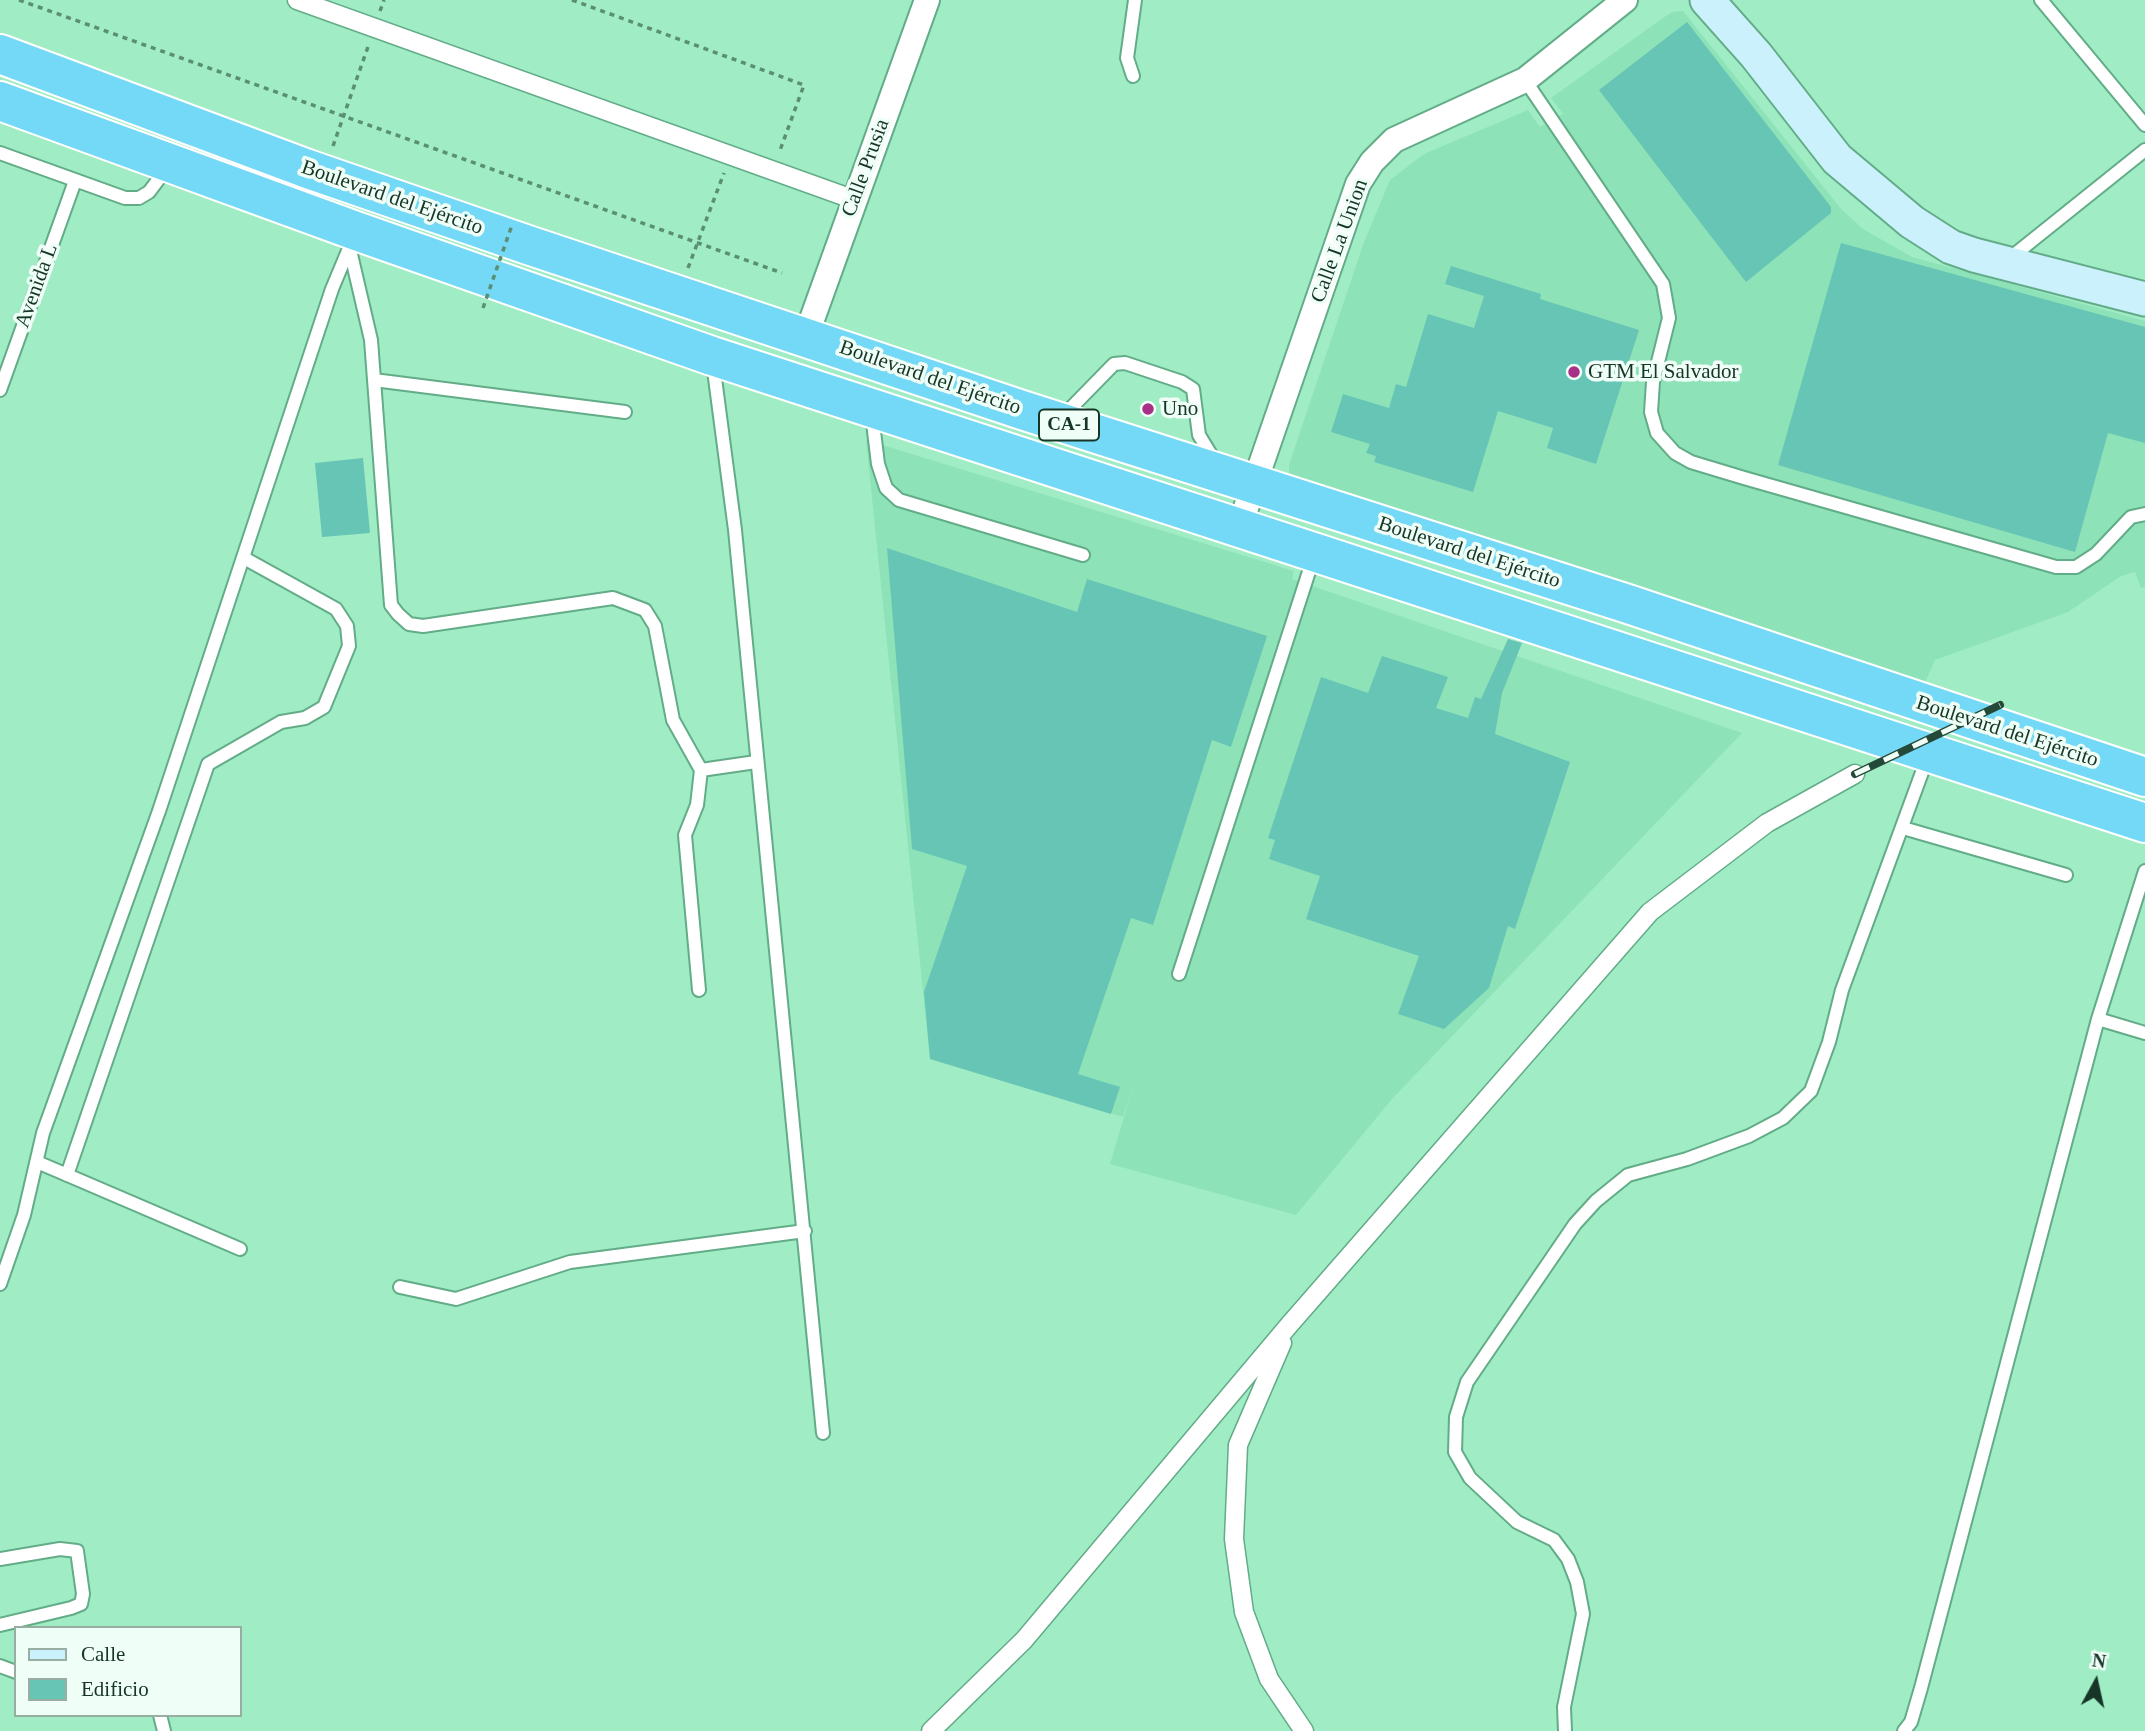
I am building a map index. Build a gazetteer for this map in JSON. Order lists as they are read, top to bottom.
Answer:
{
  "streets": {
    "highway": ["Boulevard del Ejército", "CA-1"],
    "street": ["Calle Prusia", "Calle La Union"],
    "lane": ["Avenida L"]
  },
  "crossings": [
    ["Calle Prusia", "Boulevard del Ejército"],
    ["Boulevard del Ejército", "Calle La Union"]
  ],
  "places": ["GTM El Salvador", "Uno"],
  "legend": ["Calle", "Edificio"],
  "north": "top"
}
